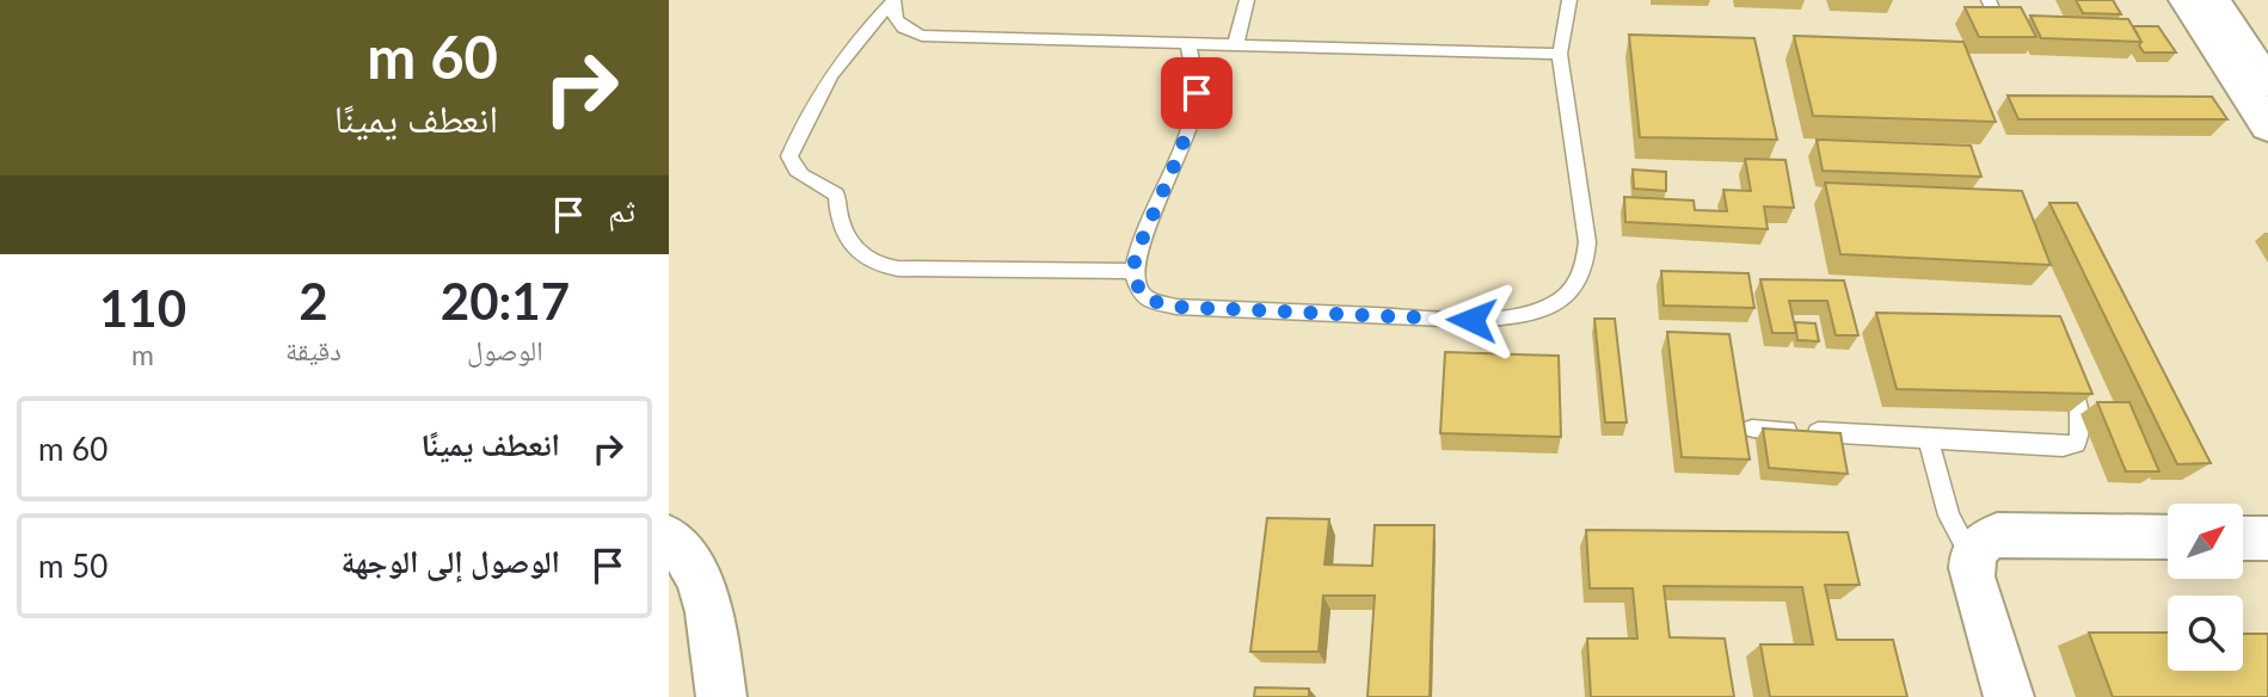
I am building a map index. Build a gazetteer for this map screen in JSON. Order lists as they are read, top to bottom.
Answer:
{
  "north": "top right",
  "page": {
    "turn": ["60 m", "انعطف يمينًا"],
    "then": "ثم",
    "eta": [
      "20:17",
      "الوصول",
      "2",
      "دقيقة",
      "110",
      "m"
    ],
    "list": [
      {
        "name": "انعطف يمينًا",
        "value": "60 m"
      },
      {
        "name": "الوصول إلى الوجهة",
        "value": "50 m"
      }
    ]
  }
}
